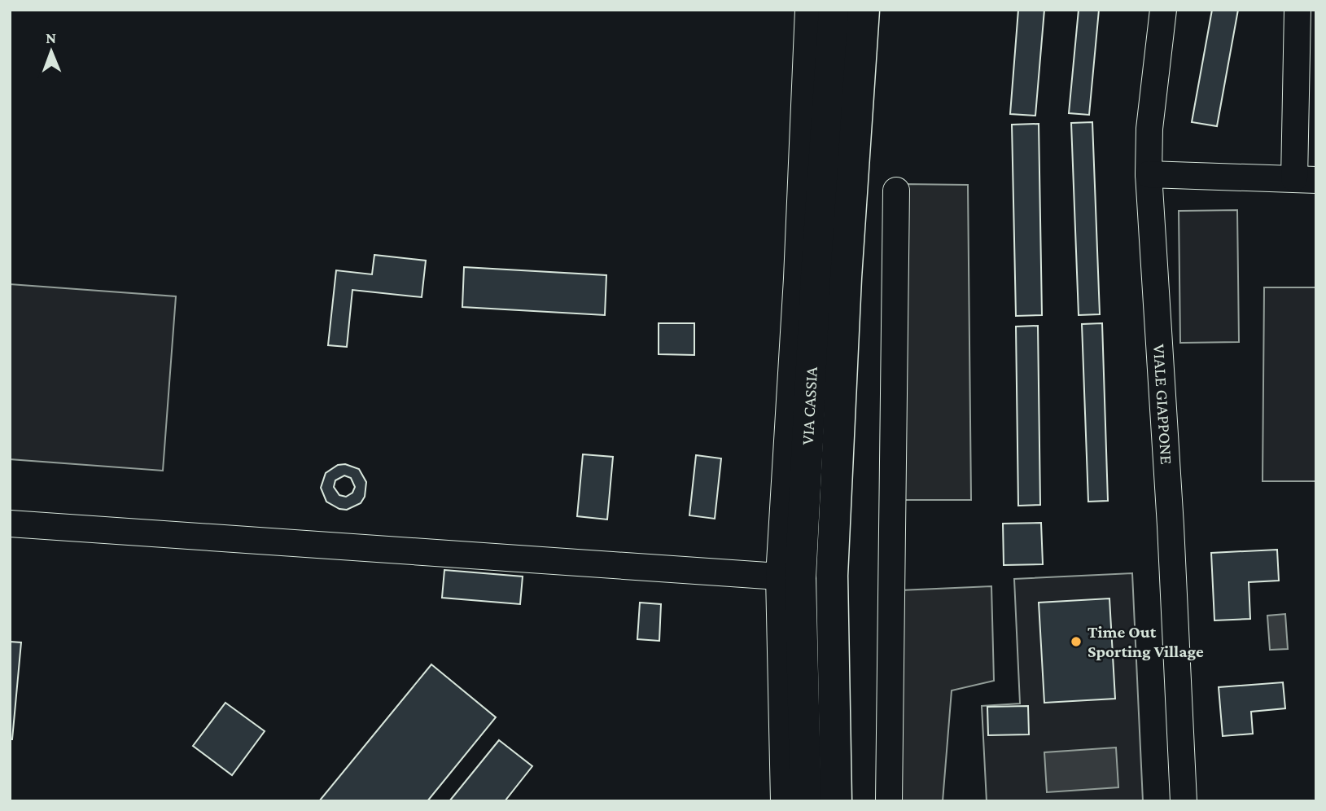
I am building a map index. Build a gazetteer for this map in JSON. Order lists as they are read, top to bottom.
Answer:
{
  "streets": {
    "highway": ["VIA CASSIA"],
    "street": ["VIALE GIAPPONE"]
  },
  "places": ["Time Out Sporting Village"],
  "north": "top"
}
